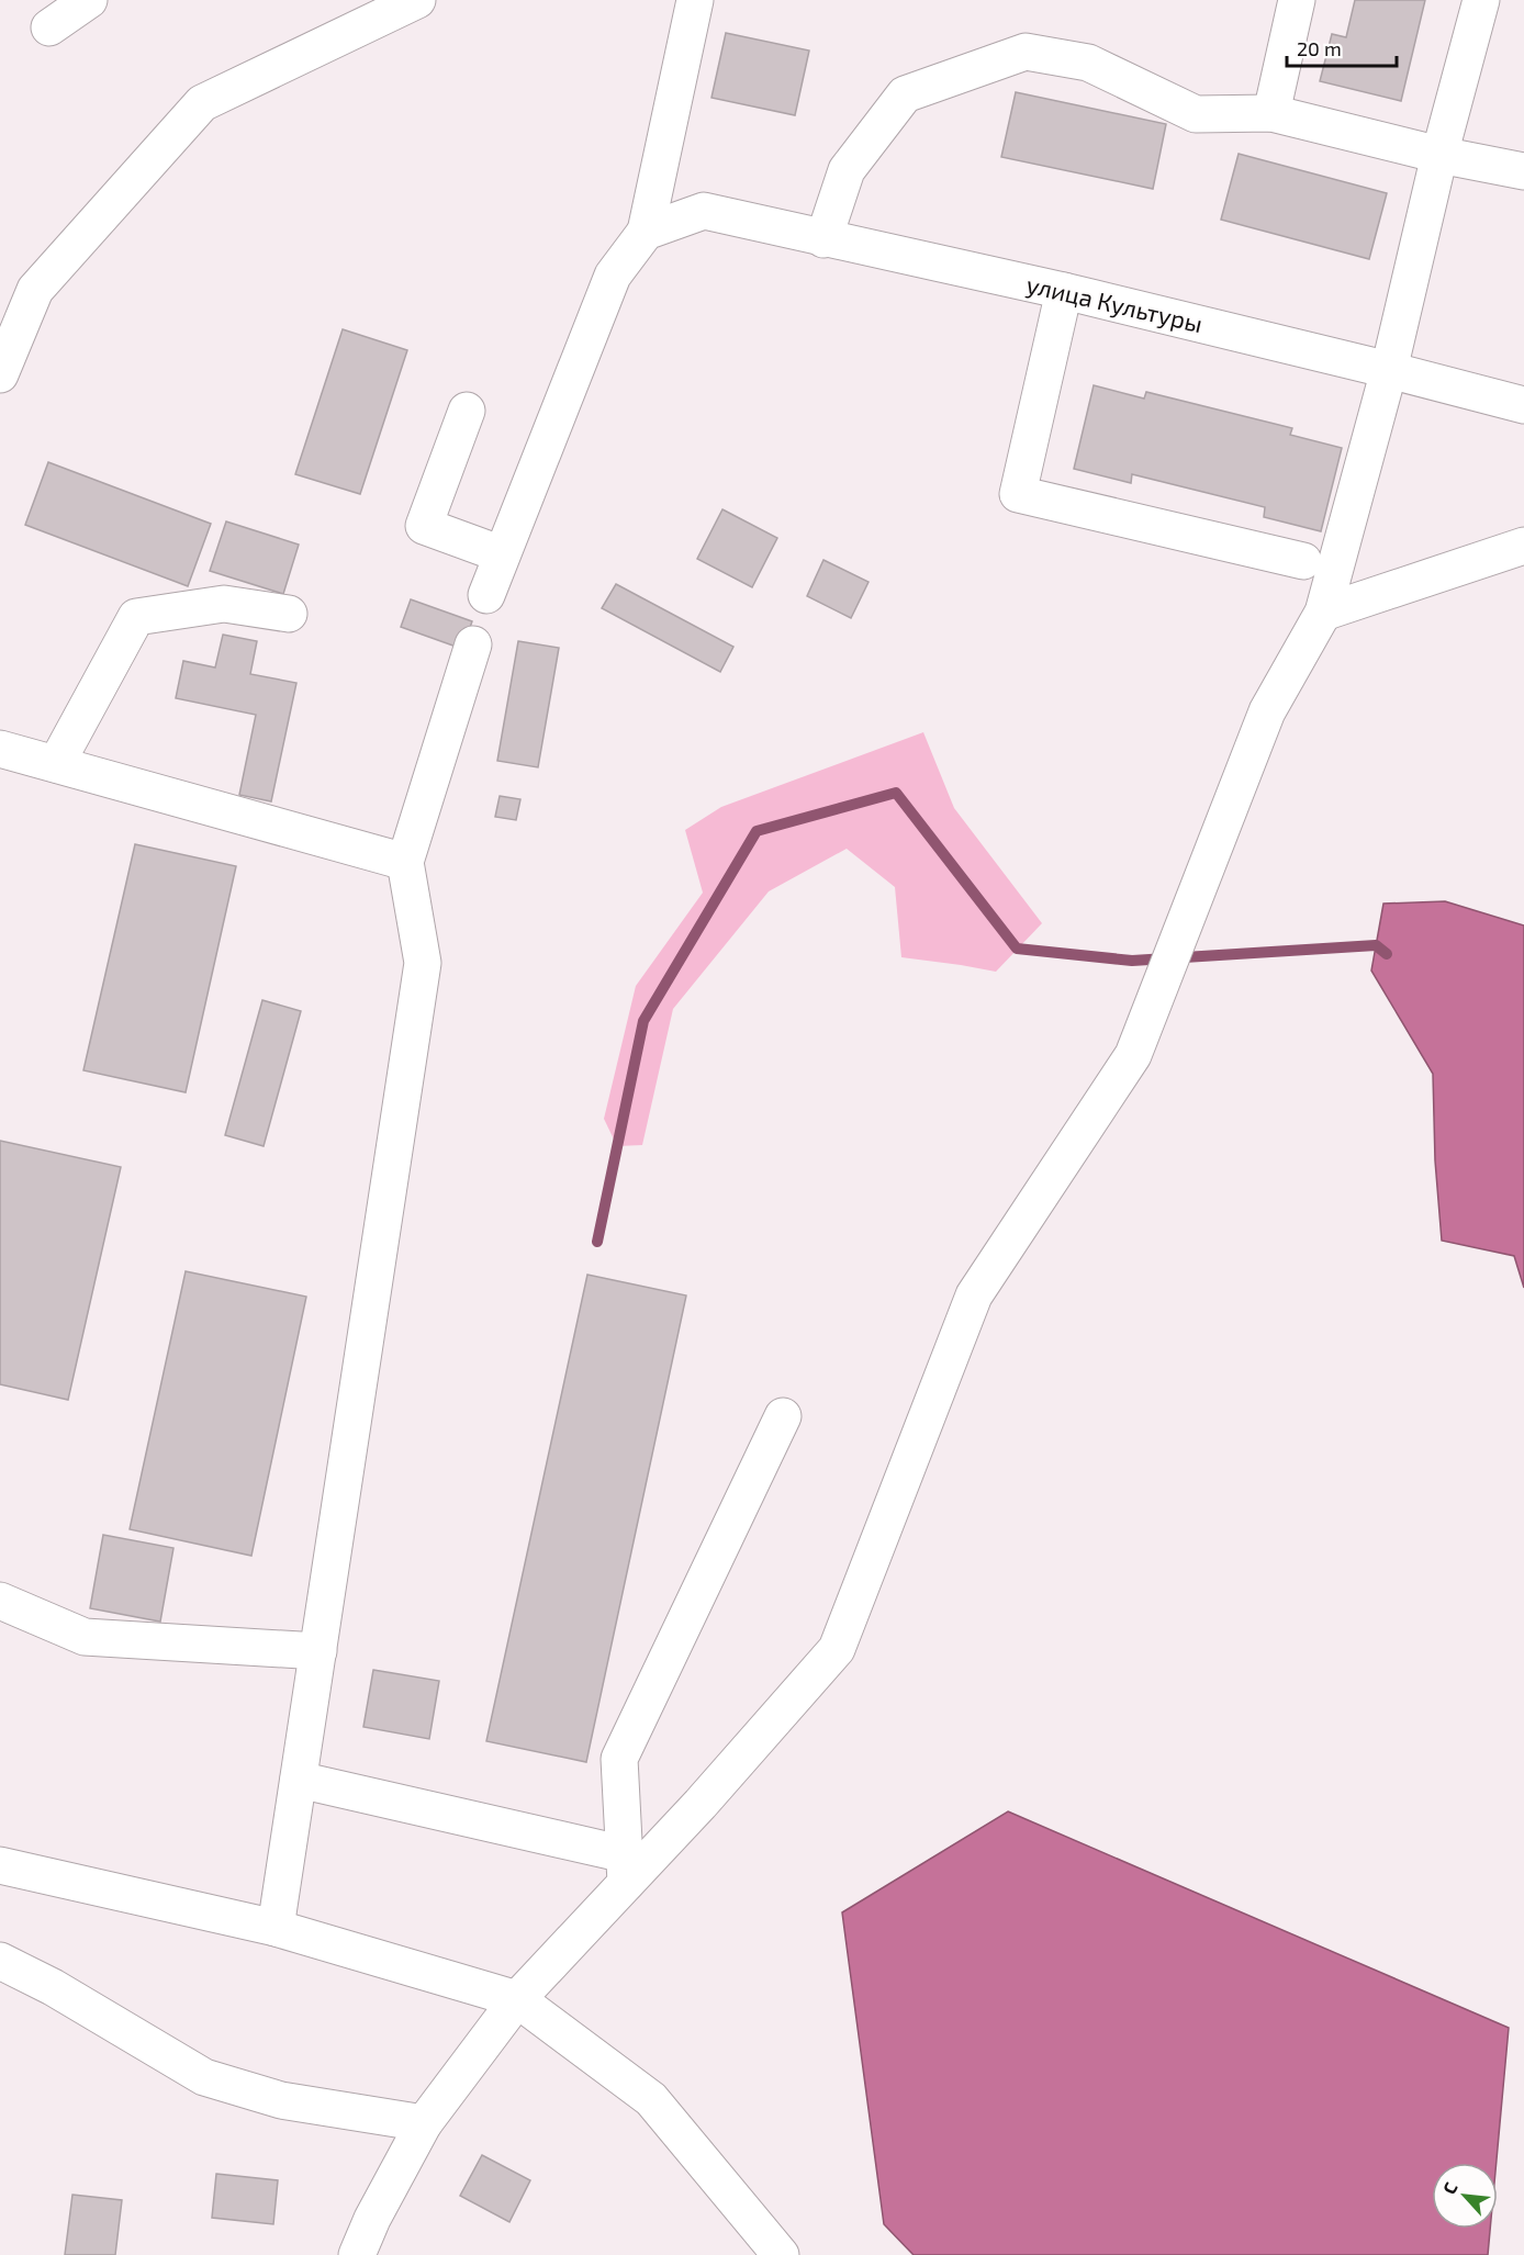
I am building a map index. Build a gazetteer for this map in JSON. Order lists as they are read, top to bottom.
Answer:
{
  "streets": {
    "street": ["улица Культуры"]
  },
  "scale_bar": "20 m",
  "north": "top left"
}
